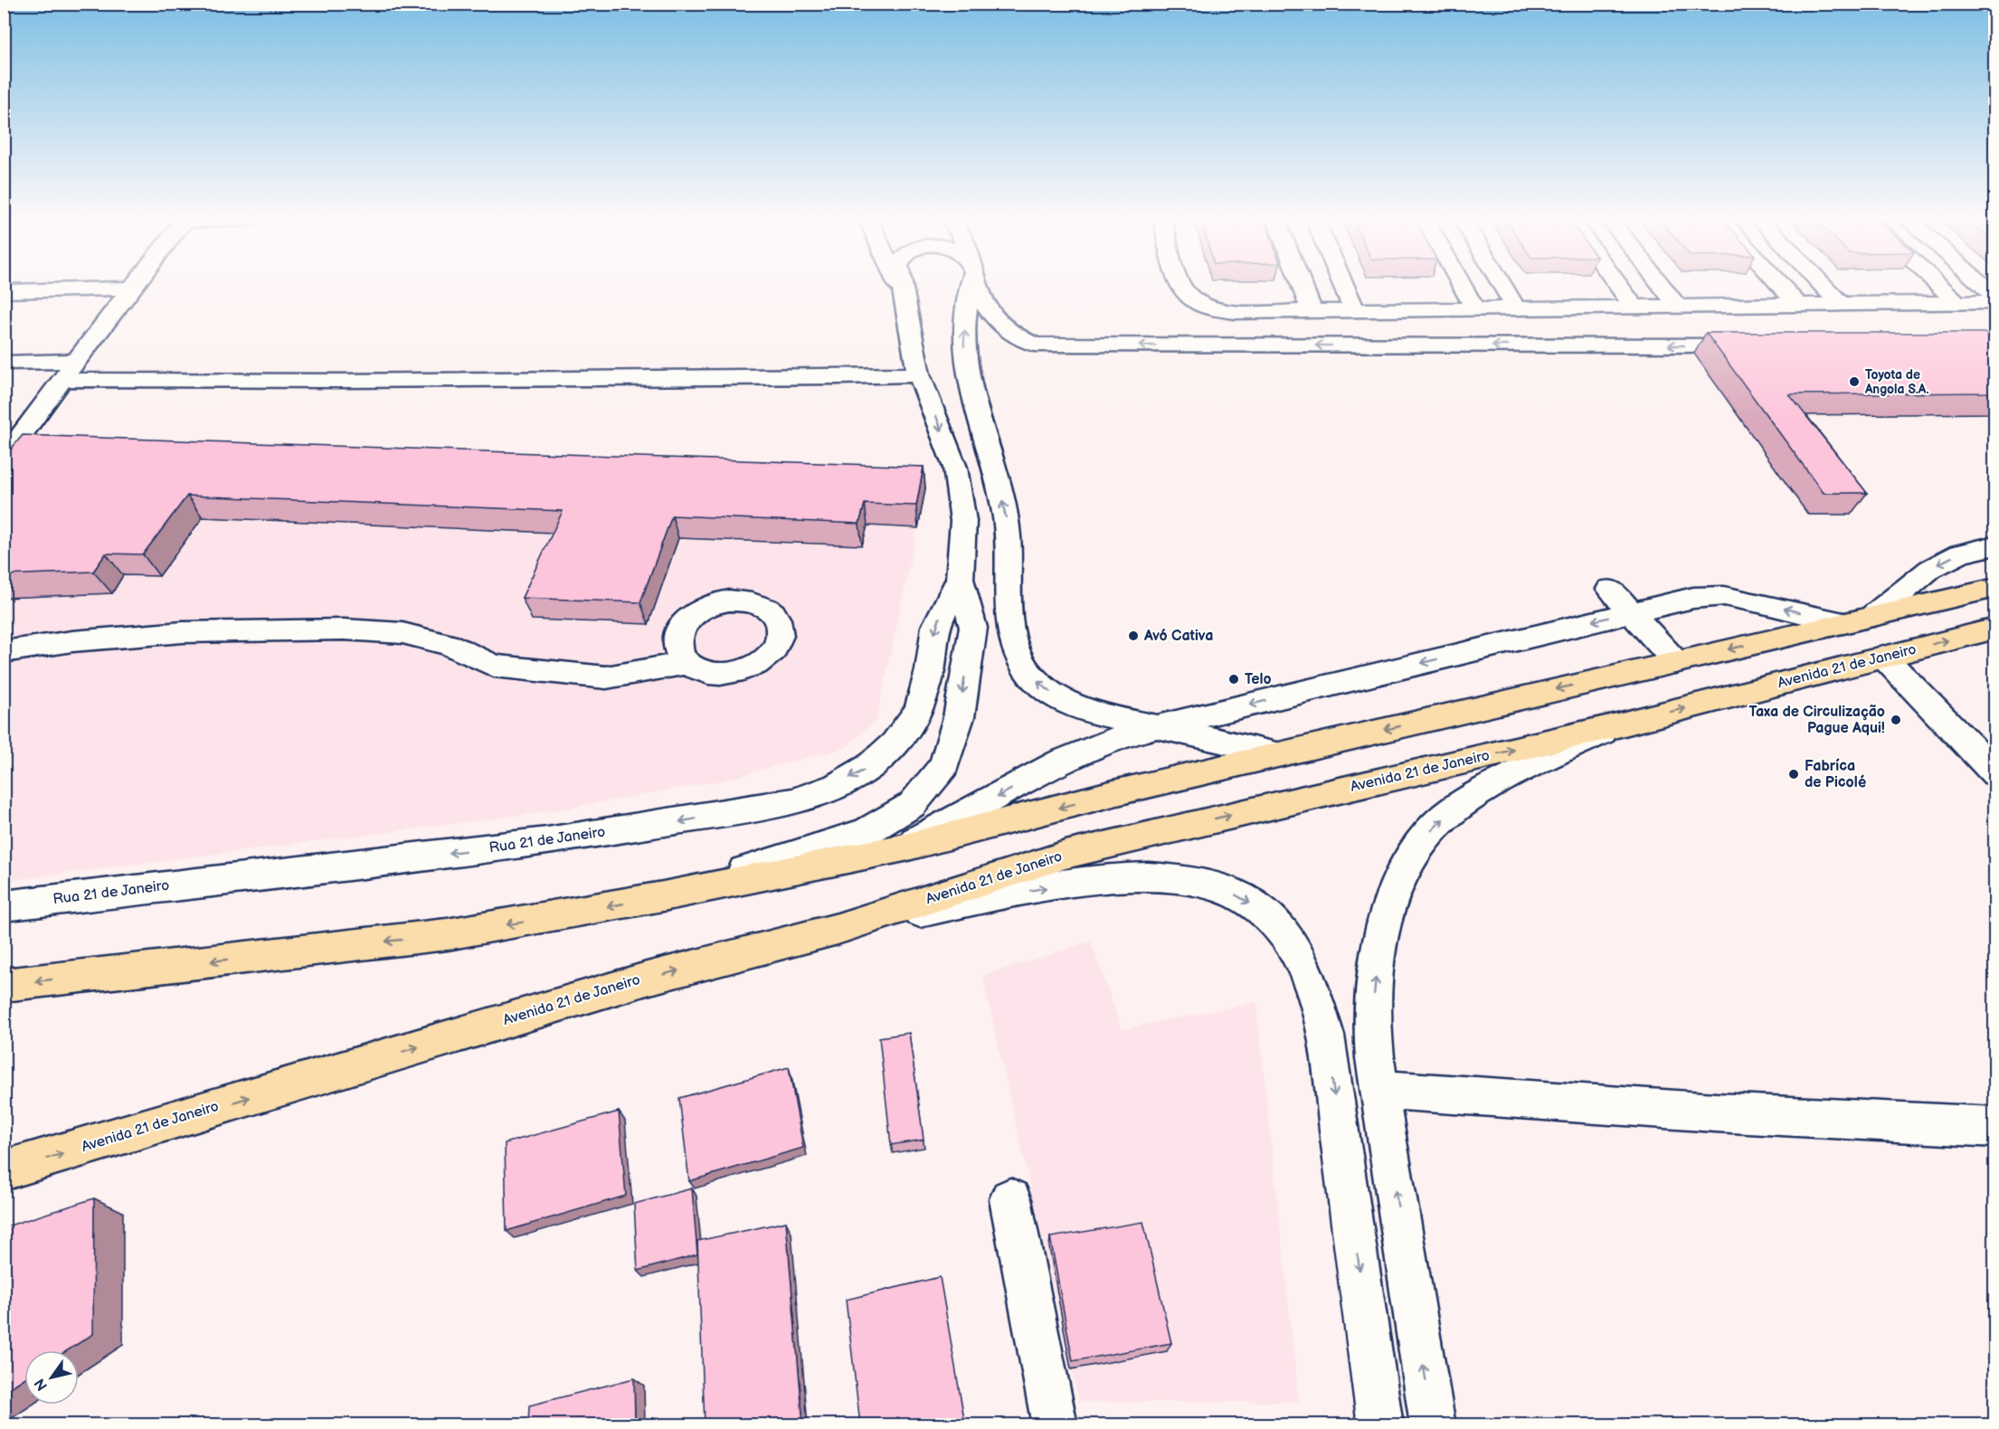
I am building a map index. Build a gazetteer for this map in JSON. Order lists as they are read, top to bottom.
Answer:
{
  "streets": {
    "main road": ["Avenida 21 de Janeiro"],
    "street": ["Rua 21 de Janeiro"]
  },
  "places": [
    "Toyota de Angola S.A.",
    "Avó Cativa",
    "Telo",
    "Taxa de Circulização Pague Aqui!",
    "Fabríca de Picolé"
  ],
  "north": "bottom left"
}
